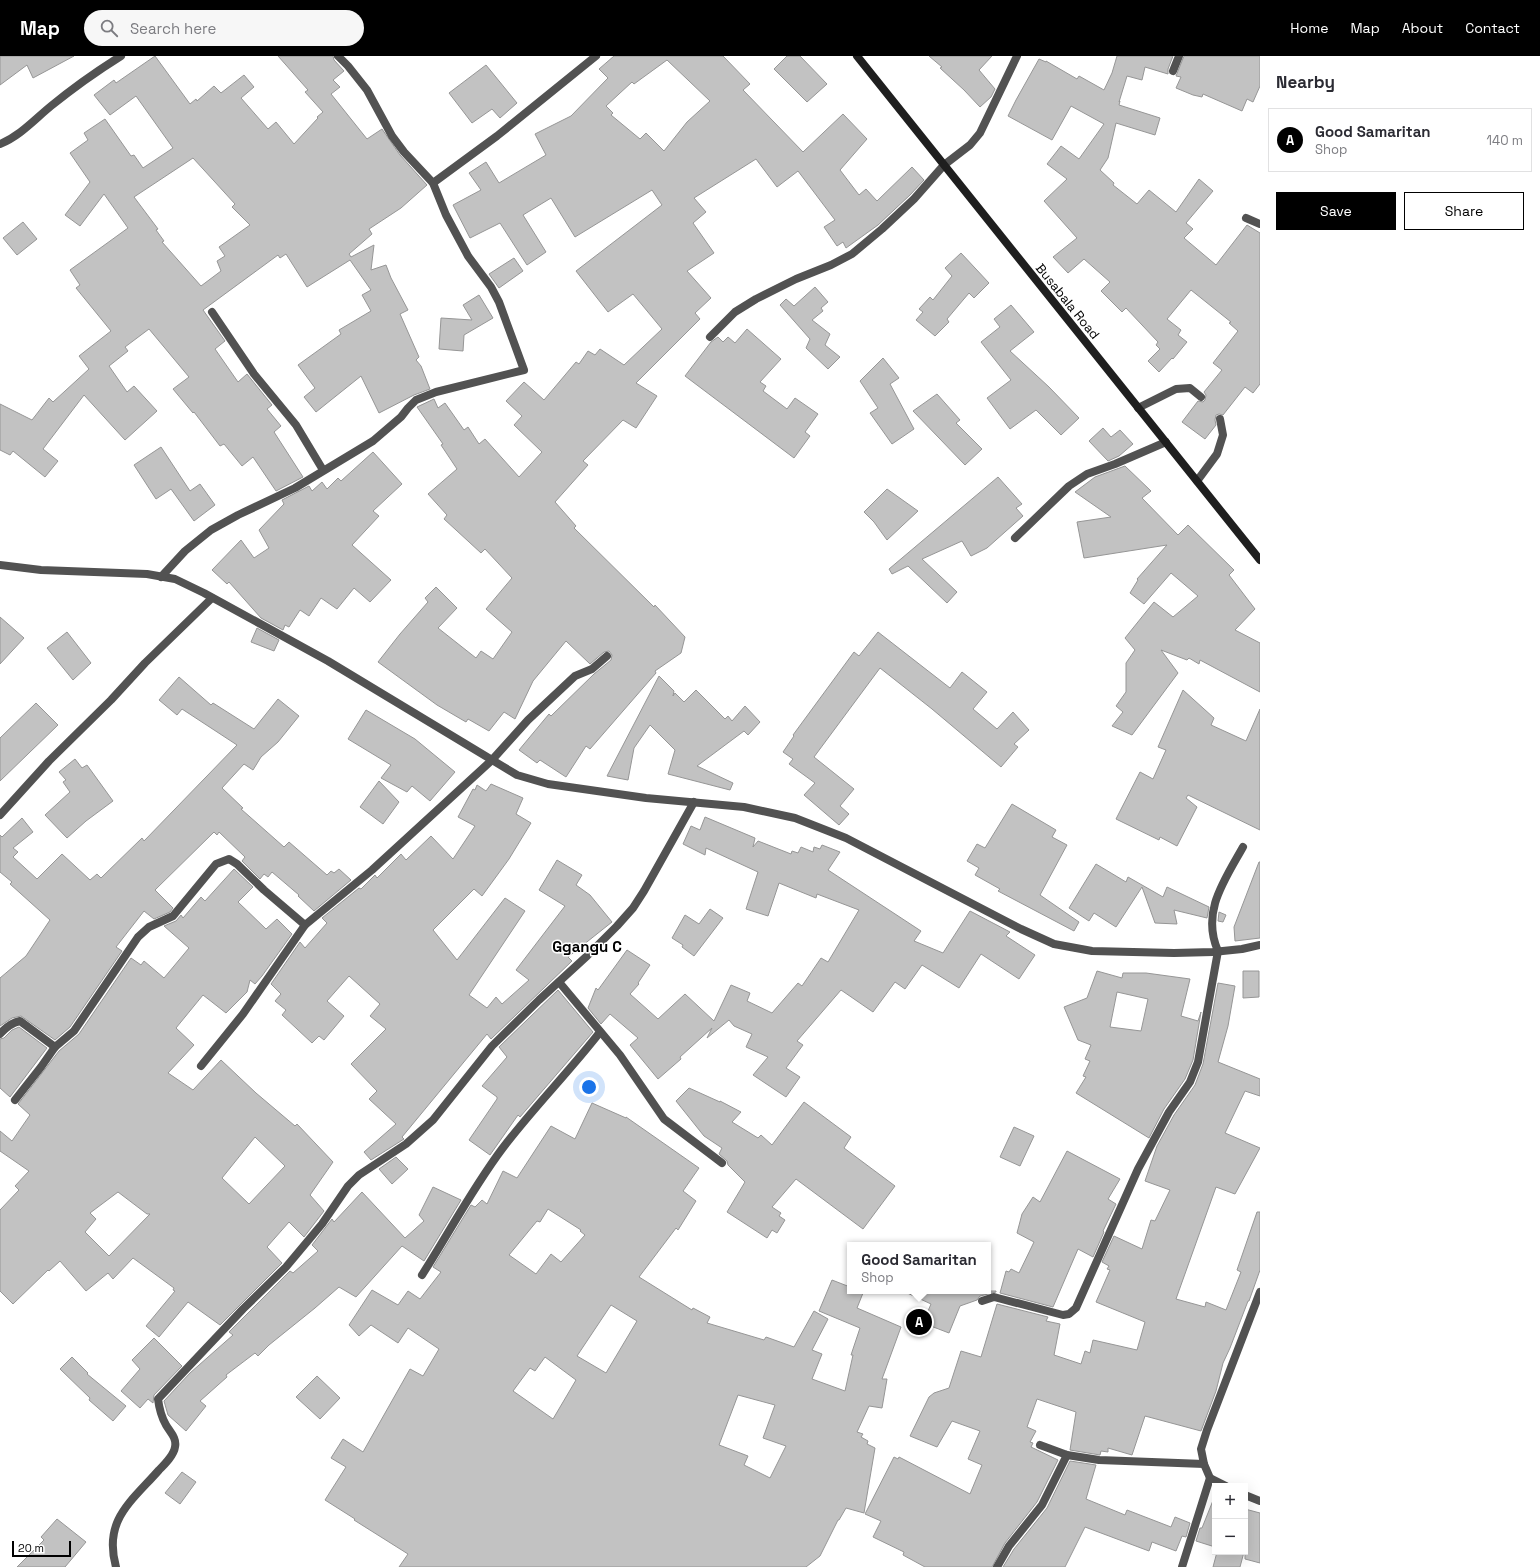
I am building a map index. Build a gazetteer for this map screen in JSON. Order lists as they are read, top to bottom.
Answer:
{
  "streets": {
    "street": ["Busabala Road"]
  },
  "districts": ["Ggangu C"],
  "scale_bar": "20 m",
  "page": {
    "header": "Map",
    "search": "Search here",
    "nav": [
      "Home",
      "Map",
      "About",
      "Contact"
    ],
    "heading": "Nearby",
    "list": [
      {
        "mark": "A",
        "name": "Good Samaritan",
        "note": "Shop",
        "value": "140 m"
      }
    ],
    "buttons": ["Save", "Share"],
    "popup": ["Good Samaritan", "Shop"],
    "pins": "A",
    "map_buttons": ["+", "−"],
    "scale": "20 m"
  }
}
